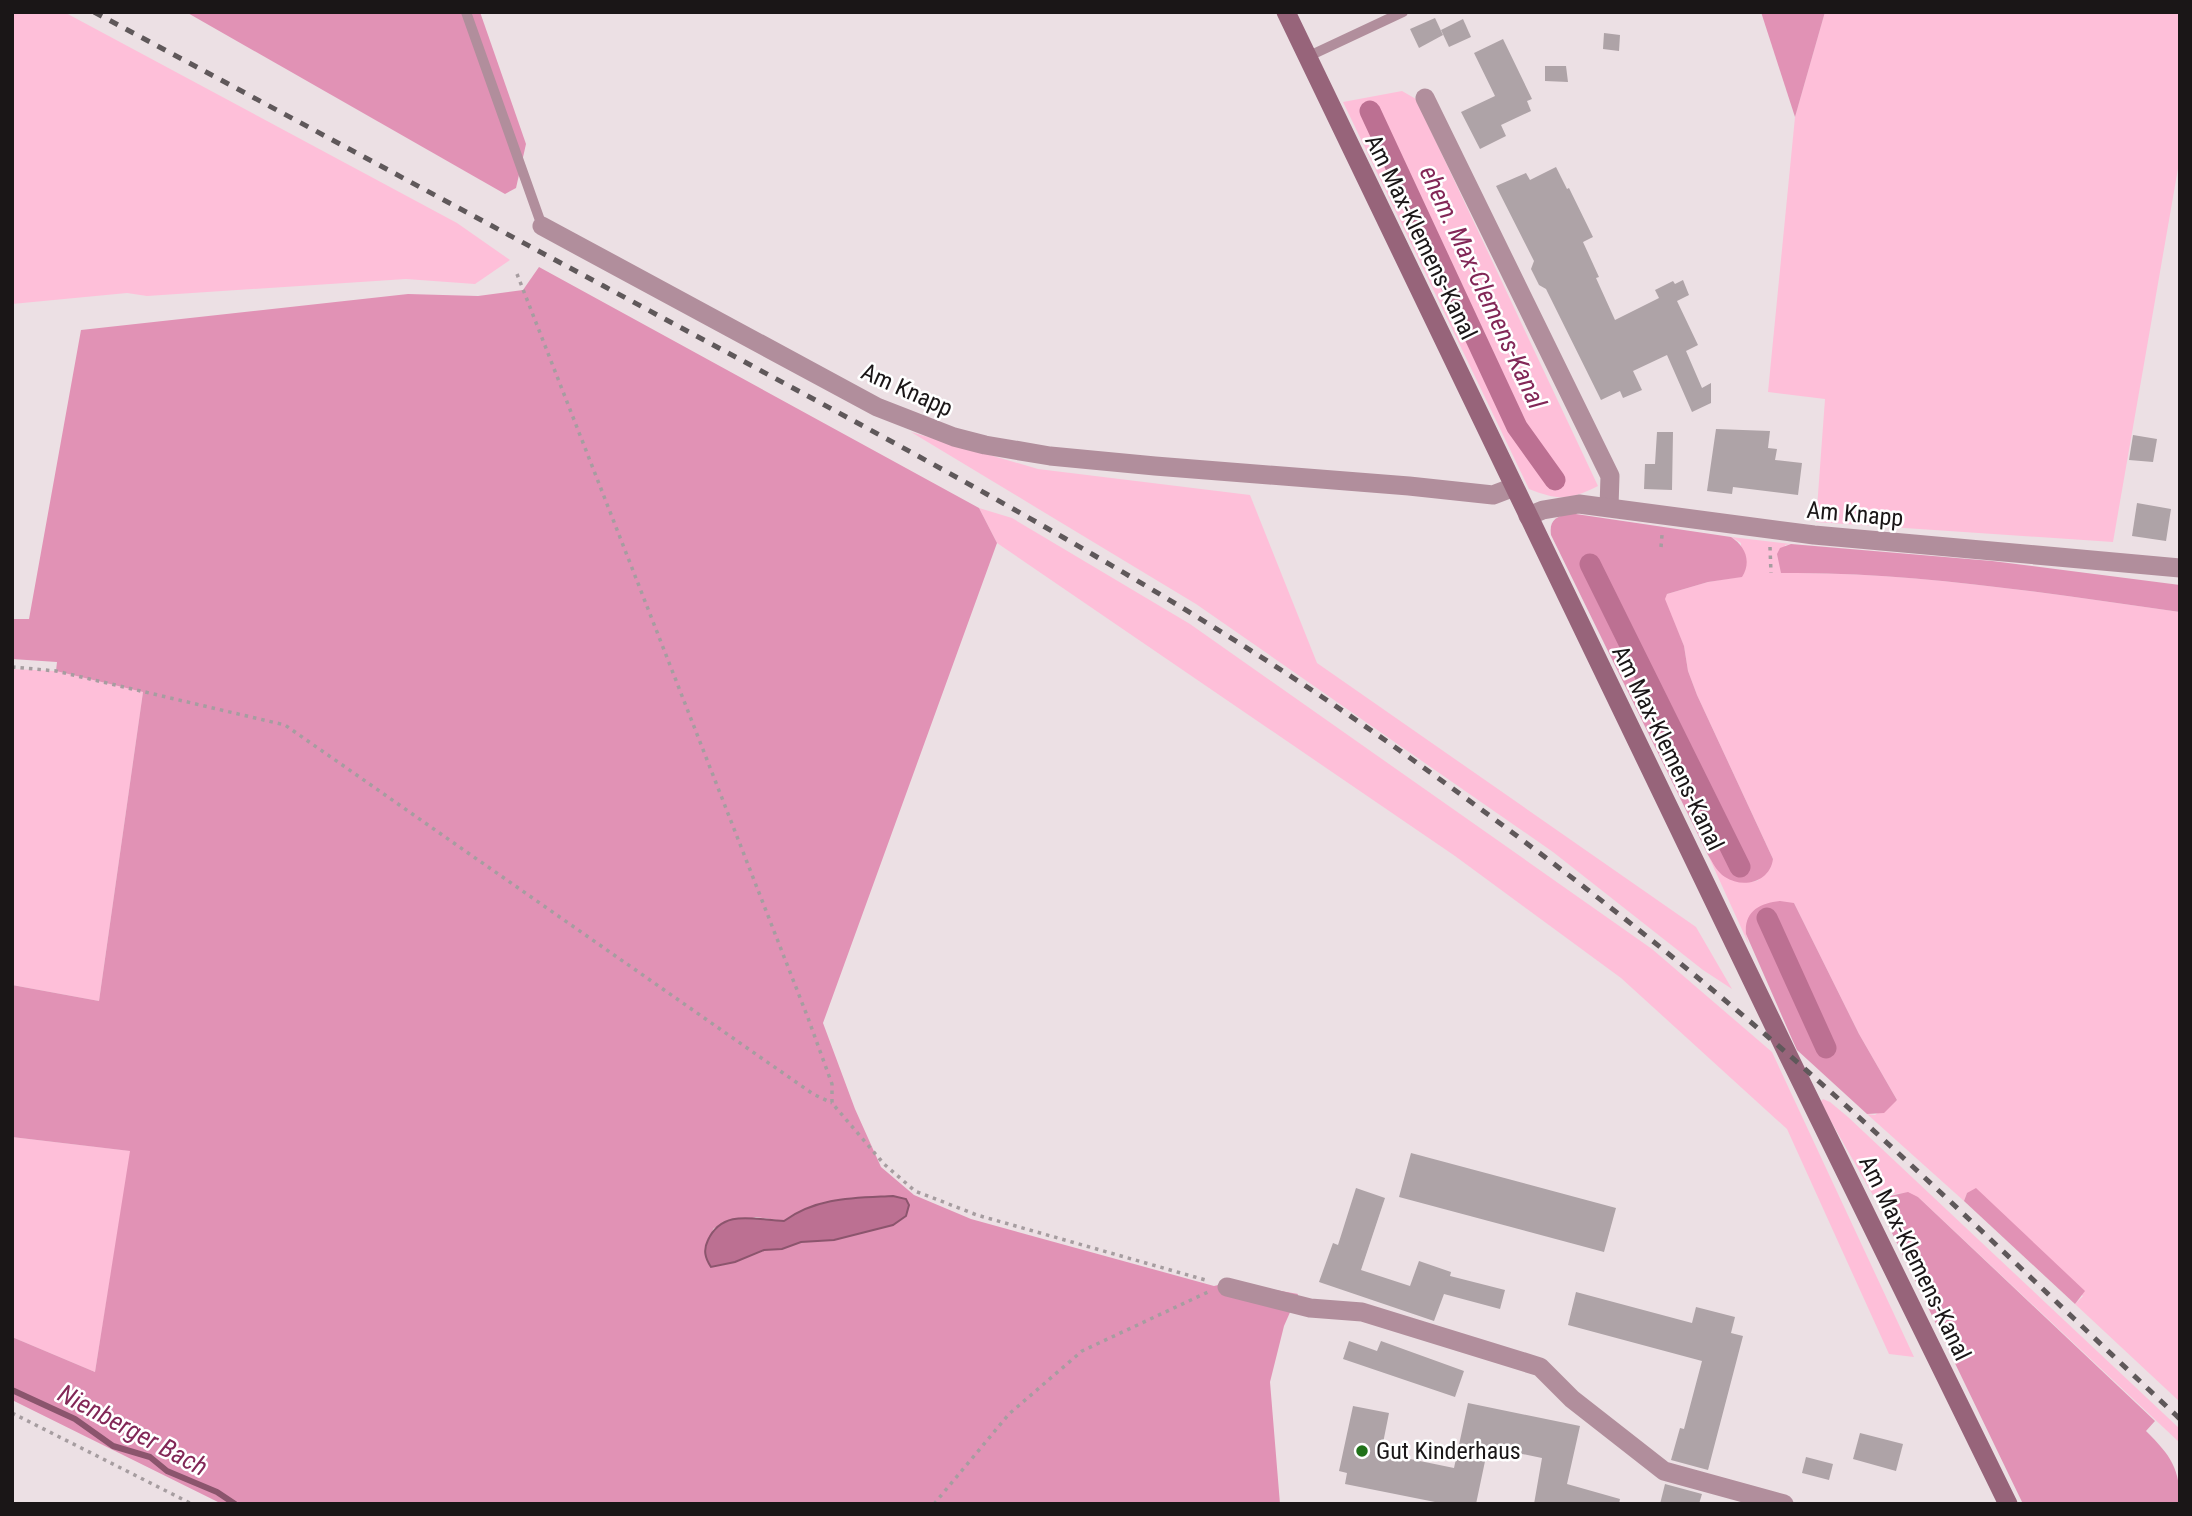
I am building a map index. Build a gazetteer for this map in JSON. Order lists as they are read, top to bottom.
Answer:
{
  "streets": {
    "main road": ["Am Max-Klemens-Kanal"],
    "street": ["Am Knapp"]
  },
  "crossings": [
    ["Am Max-Klemens-Kanal", "Am Knapp"]
  ],
  "water": ["ehem. Max-Clemens-Kanal", "Nienberger Bach"],
  "places": ["Gut Kinderhaus"]
}
